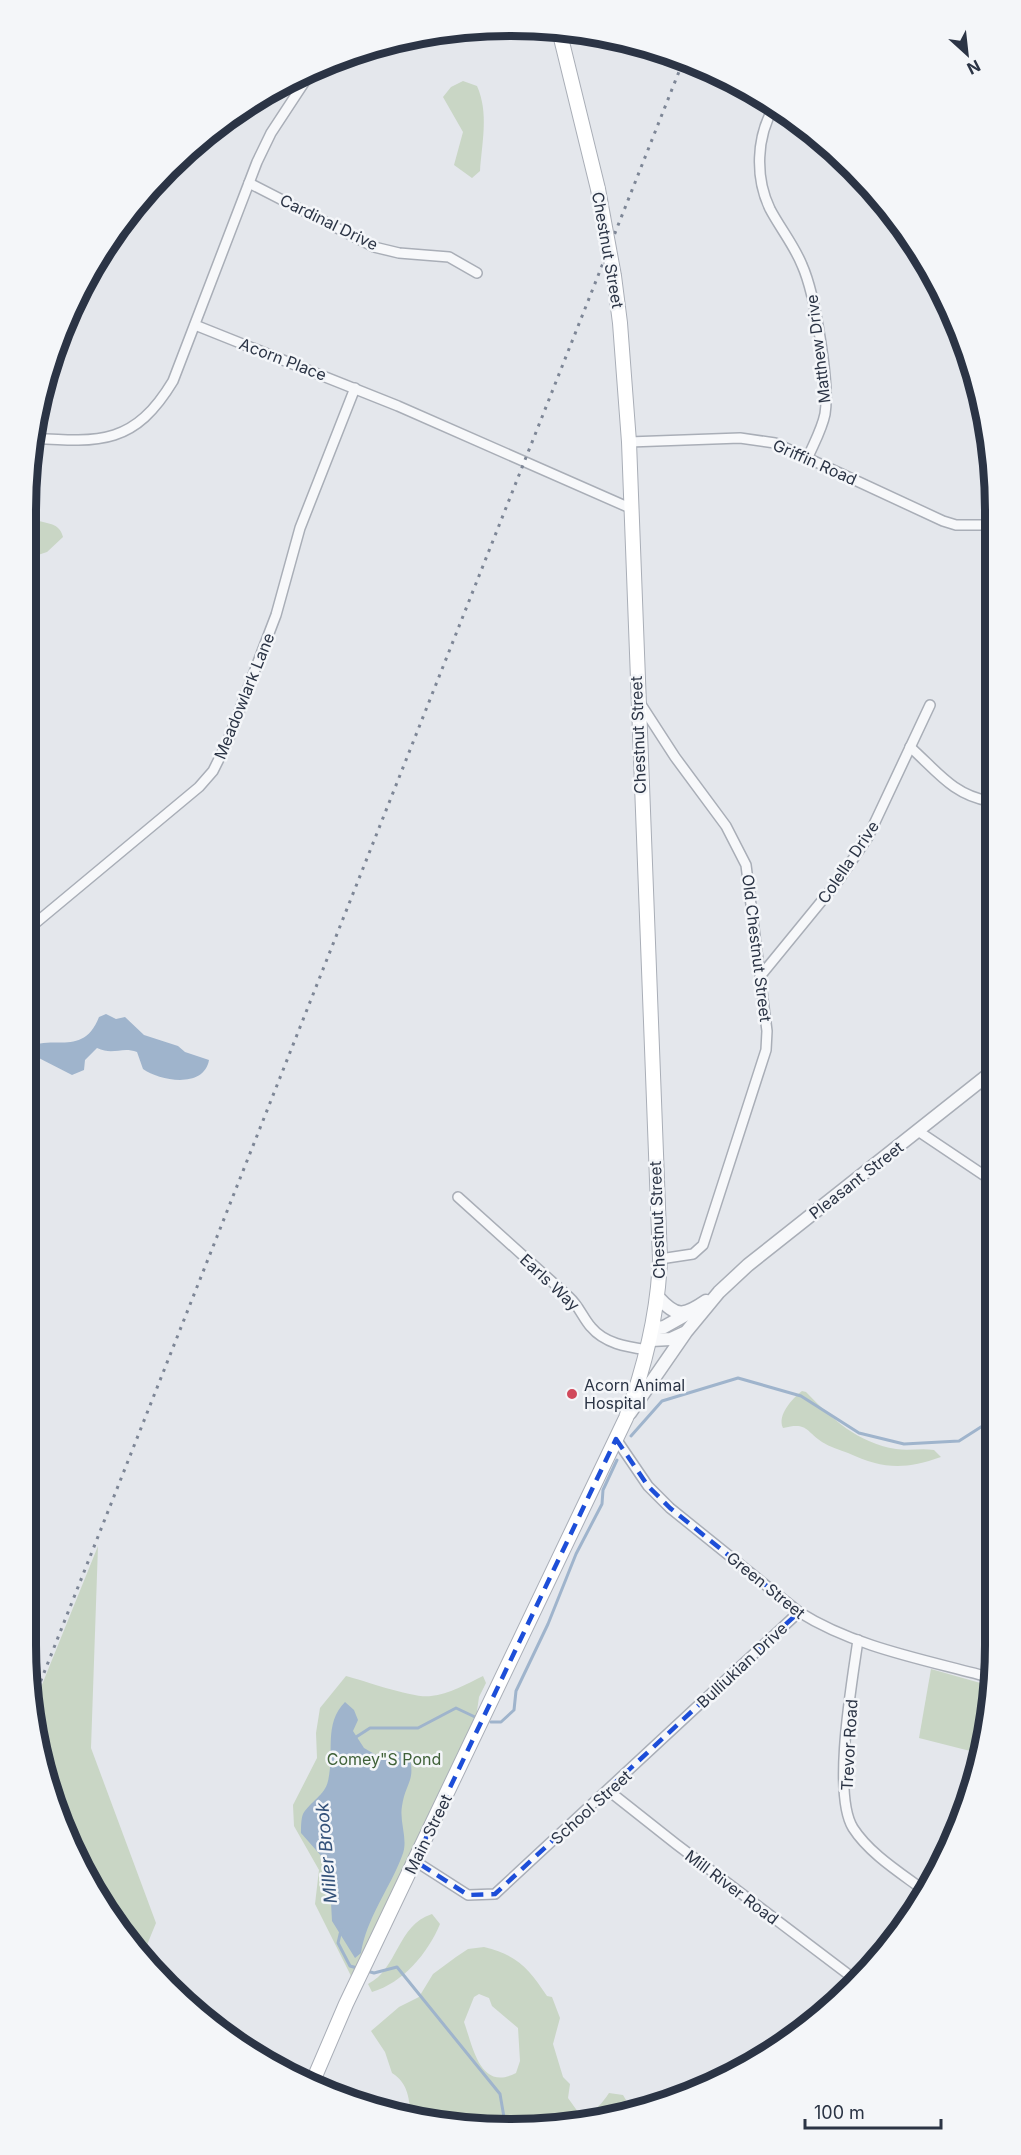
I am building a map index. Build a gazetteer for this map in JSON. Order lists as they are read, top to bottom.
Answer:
{
  "streets": {
    "main road": ["Chestnut Street", "Main Street"],
    "street": [
      "Cardinal Drive",
      "Matthew Drive",
      "Acorn Place",
      "Griffin Road",
      "Meadowlark Lane",
      "Colella Drive",
      "Old Chestnut Street",
      "Pleasant Street",
      "Earls Way",
      "Green Street",
      "Bulliukian Drive",
      "Trevor Road",
      "School Street",
      "Mill River Road"
    ]
  },
  "crossings": [
    ["Chestnut Street", "Acorn Place"],
    ["Chestnut Street", "Griffin Road"],
    ["Chestnut Street", "Old Chestnut Street"],
    ["Chestnut Street", "Pleasant Street"],
    ["Chestnut Street", "Earls Way"],
    ["Chestnut Street", "Green Street"],
    ["Chestnut Street", "Main Street"],
    ["Matthew Drive", "Griffin Road"],
    ["Acorn Place", "Meadowlark Lane"],
    ["Colella Drive", "Old Chestnut Street"],
    ["Pleasant Street", "Earls Way"],
    ["Green Street", "Bulliukian Drive"],
    ["Green Street", "Trevor Road"],
    ["Green Street", "Main Street"],
    ["Bulliukian Drive", "School Street"],
    ["School Street", "Main Street"],
    ["School Street", "Mill River Road"]
  ],
  "water": ["Miller Brook"],
  "parks": ["Comey\"S Pond"],
  "places": ["Acorn Animal Hospital"],
  "scale_bar": "100 m",
  "north": "bottom right"
}
